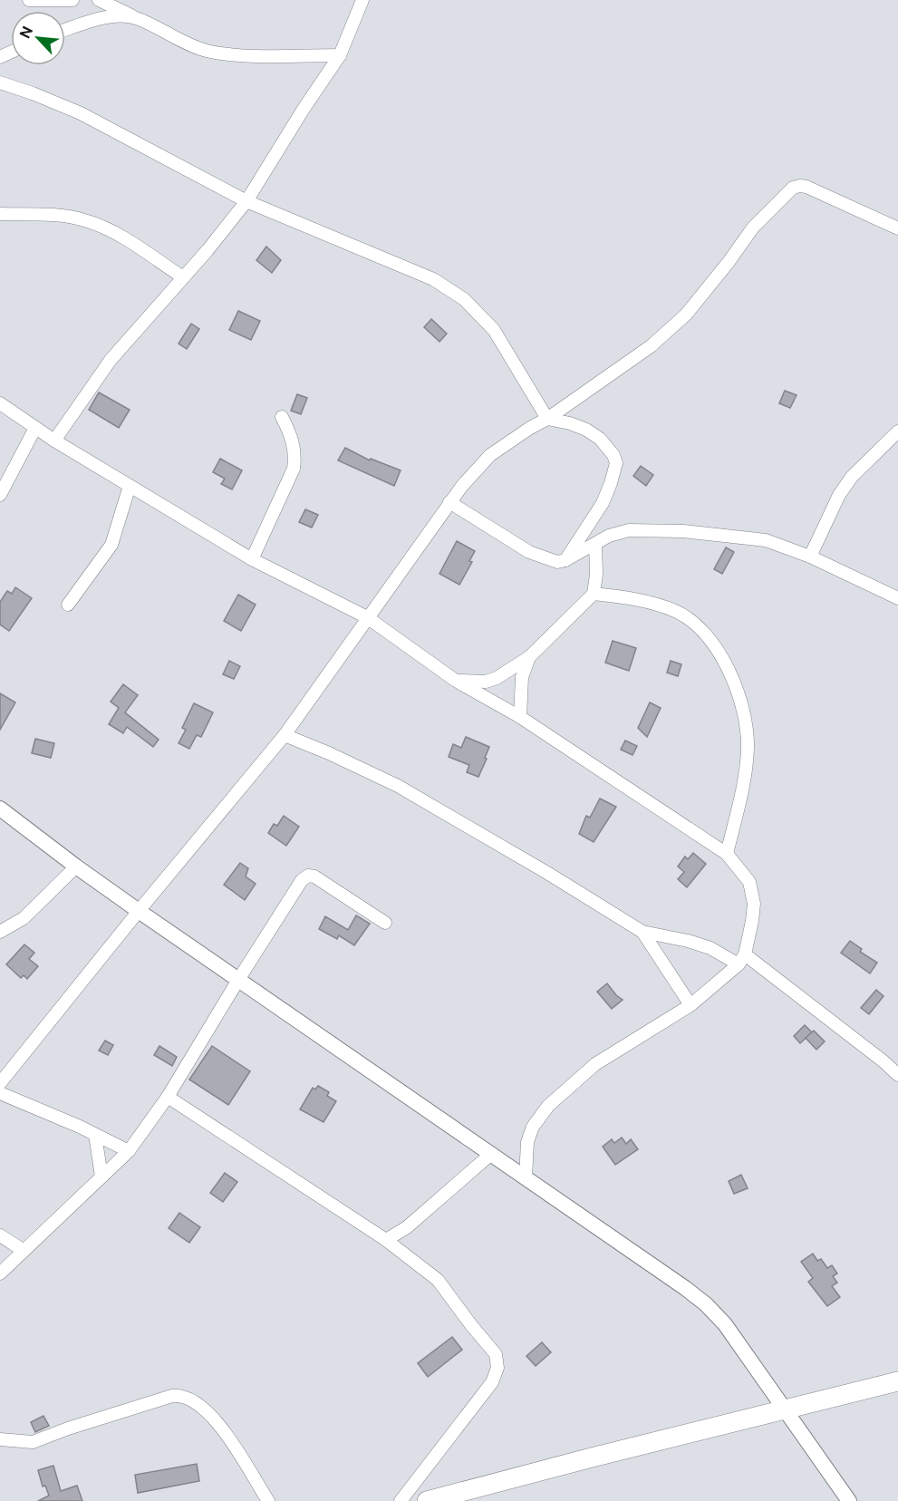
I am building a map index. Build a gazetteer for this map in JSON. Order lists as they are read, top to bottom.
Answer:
{
  "north": "top left"
}
